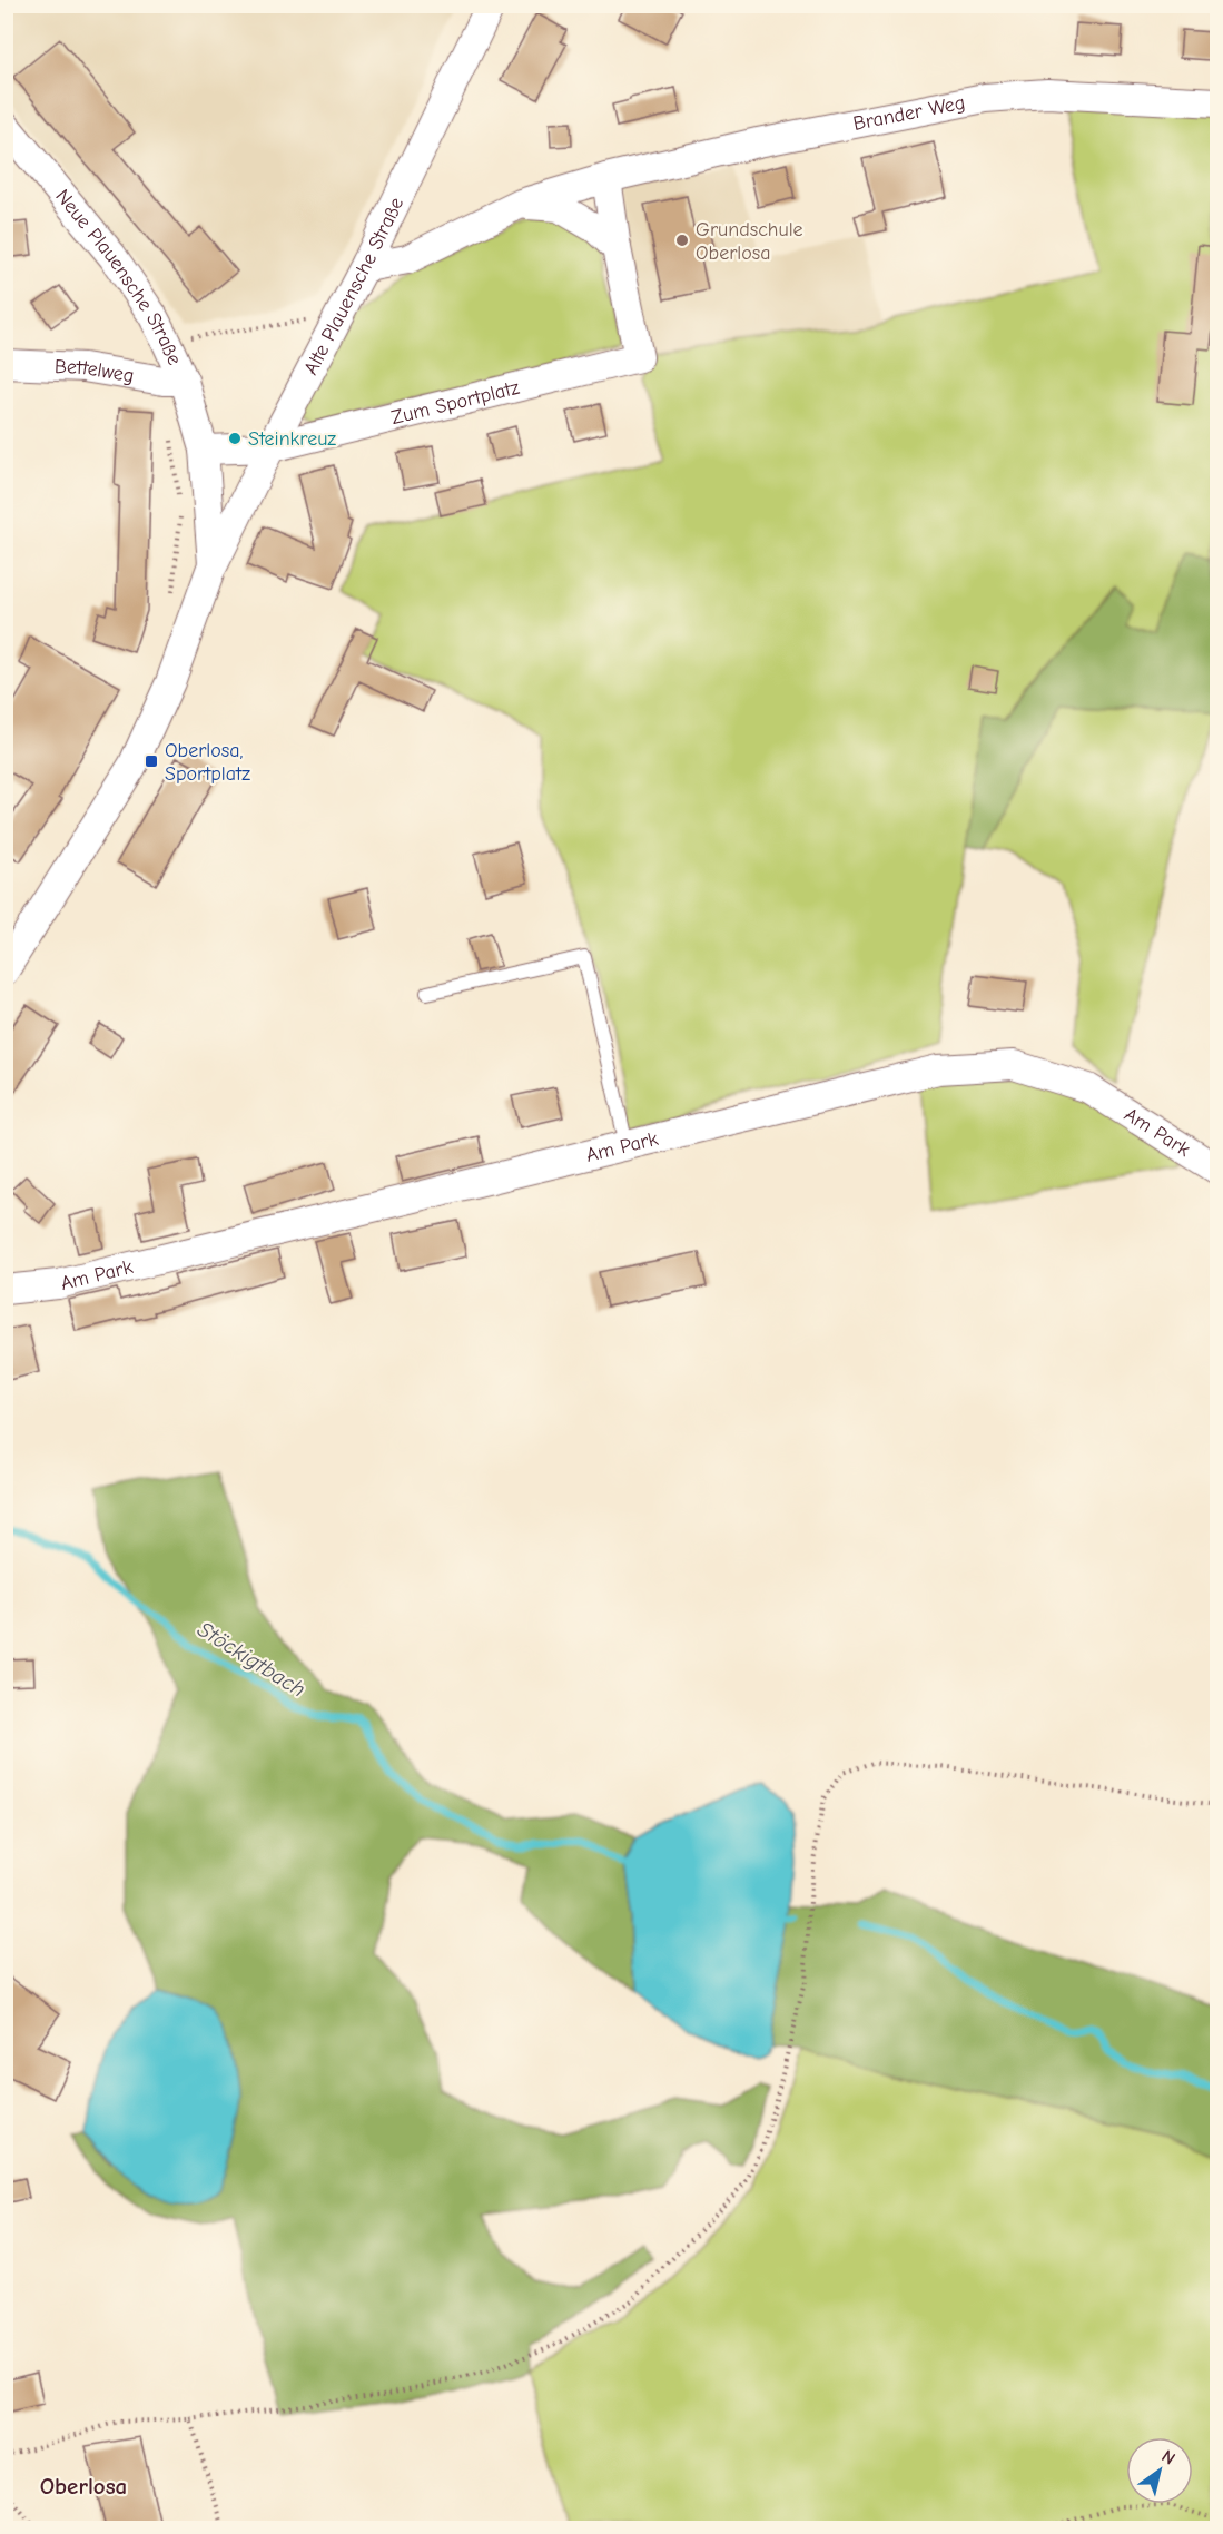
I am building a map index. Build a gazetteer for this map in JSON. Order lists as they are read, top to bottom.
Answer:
{
  "streets": {
    "street": [
      "Brander Weg",
      "Neue Plauensche Straße",
      "Alte Plauensche Straße",
      "Bettelweg",
      "Zum Sportplatz",
      "Am Park"
    ]
  },
  "crossings": [
    ["Brander Weg", "Alte Plauensche Straße"],
    ["Neue Plauensche Straße", "Alte Plauensche Straße"],
    ["Neue Plauensche Straße", "Bettelweg"],
    ["Alte Plauensche Straße", "Zum Sportplatz"]
  ],
  "districts": ["Oberlosa"],
  "water": ["Stöckigtbach"],
  "places": {
    "other": ["Grundschule Oberlosa", "Steinkreuz"],
    "transit": ["Oberlosa, Sportplatz"]
  },
  "north": "top right"
}
